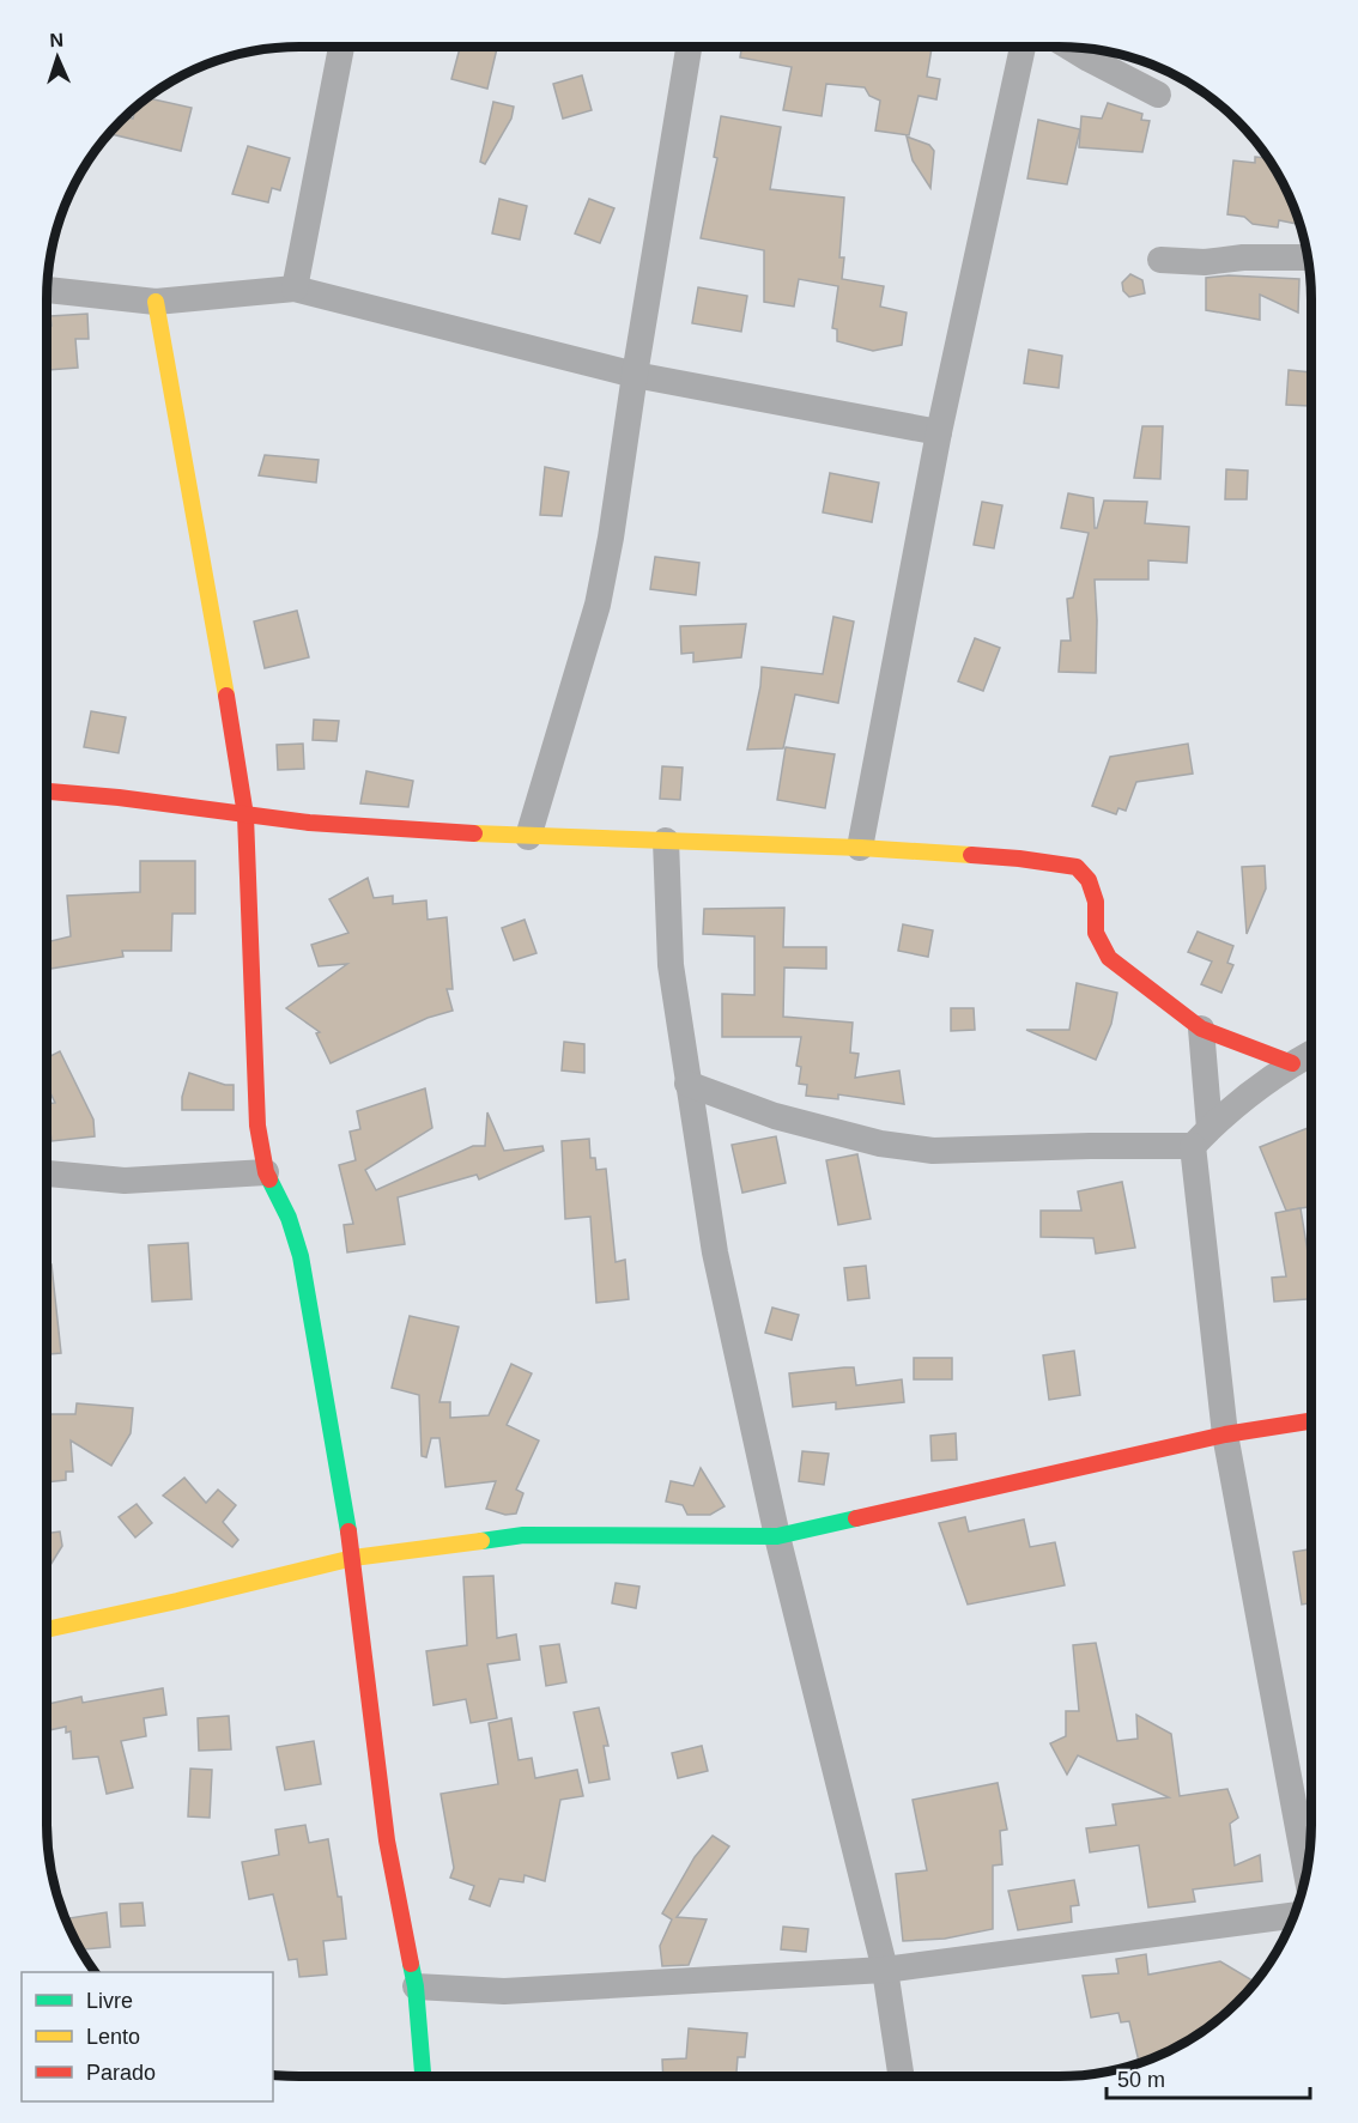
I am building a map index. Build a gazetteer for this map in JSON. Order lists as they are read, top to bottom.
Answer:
{
  "legend": ["Livre", "Lento", "Parado"],
  "scale_bar": "50 m",
  "north": "top"
}
